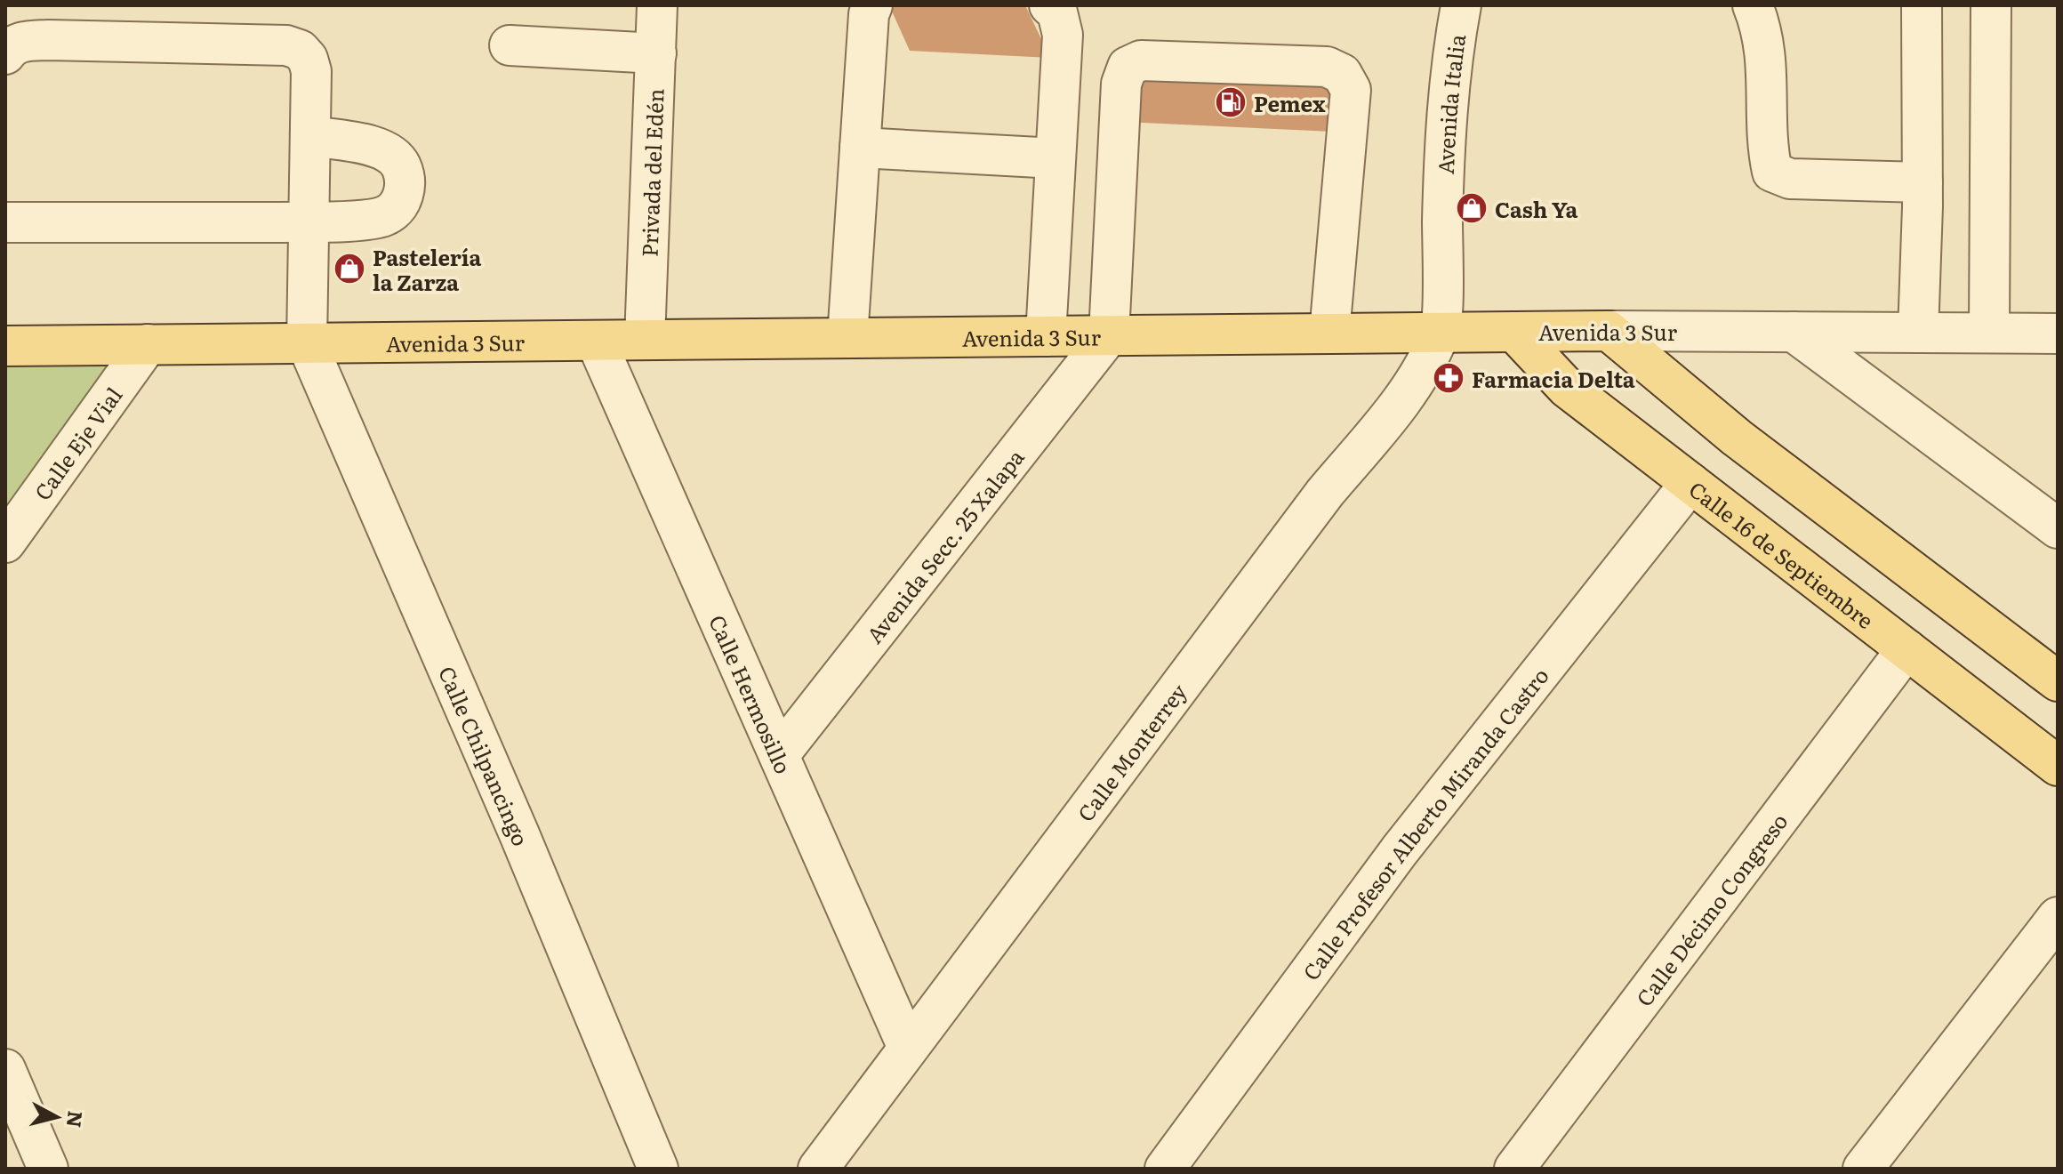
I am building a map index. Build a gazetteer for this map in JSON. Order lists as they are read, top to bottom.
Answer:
{
  "streets": {
    "main road": ["Avenida 3 Sur", "Calle 16 de Septiembre"],
    "street": [
      "Avenida Italia",
      "Privada del Edén",
      "Calle Eje Vial",
      "Avenida Secc. 25 Xalapa",
      "Calle Hermosillo",
      "Calle Monterrey",
      "Calle Chilpancingo",
      "Calle Profesor Alberto Miranda Castro",
      "Calle Décimo Congreso"
    ]
  },
  "crossings": [
    ["Avenida Italia", "Avenida 3 Sur"],
    ["Avenida Italia", "Calle Monterrey"],
    ["Privada del Edén", "Avenida 3 Sur"],
    ["Avenida 3 Sur", "Calle Eje Vial"],
    ["Avenida 3 Sur", "Avenida Secc. 25 Xalapa"],
    ["Avenida 3 Sur", "Calle 16 de Septiembre"],
    ["Avenida 3 Sur", "Calle Hermosillo"],
    ["Avenida 3 Sur", "Calle Monterrey"],
    ["Avenida 3 Sur", "Calle Chilpancingo"],
    ["Avenida Secc. 25 Xalapa", "Calle Hermosillo"],
    ["Calle 16 de Septiembre", "Calle Profesor Alberto Miranda Castro"],
    ["Calle 16 de Septiembre", "Calle Décimo Congreso"],
    ["Calle Hermosillo", "Calle Monterrey"]
  ],
  "places": {
    "fuel station": ["Pemex"],
    "shop": ["Cash Ya", "Pastelería la Zarza"],
    "pharmacy": ["Farmacia Delta"]
  },
  "north": "right"
}
